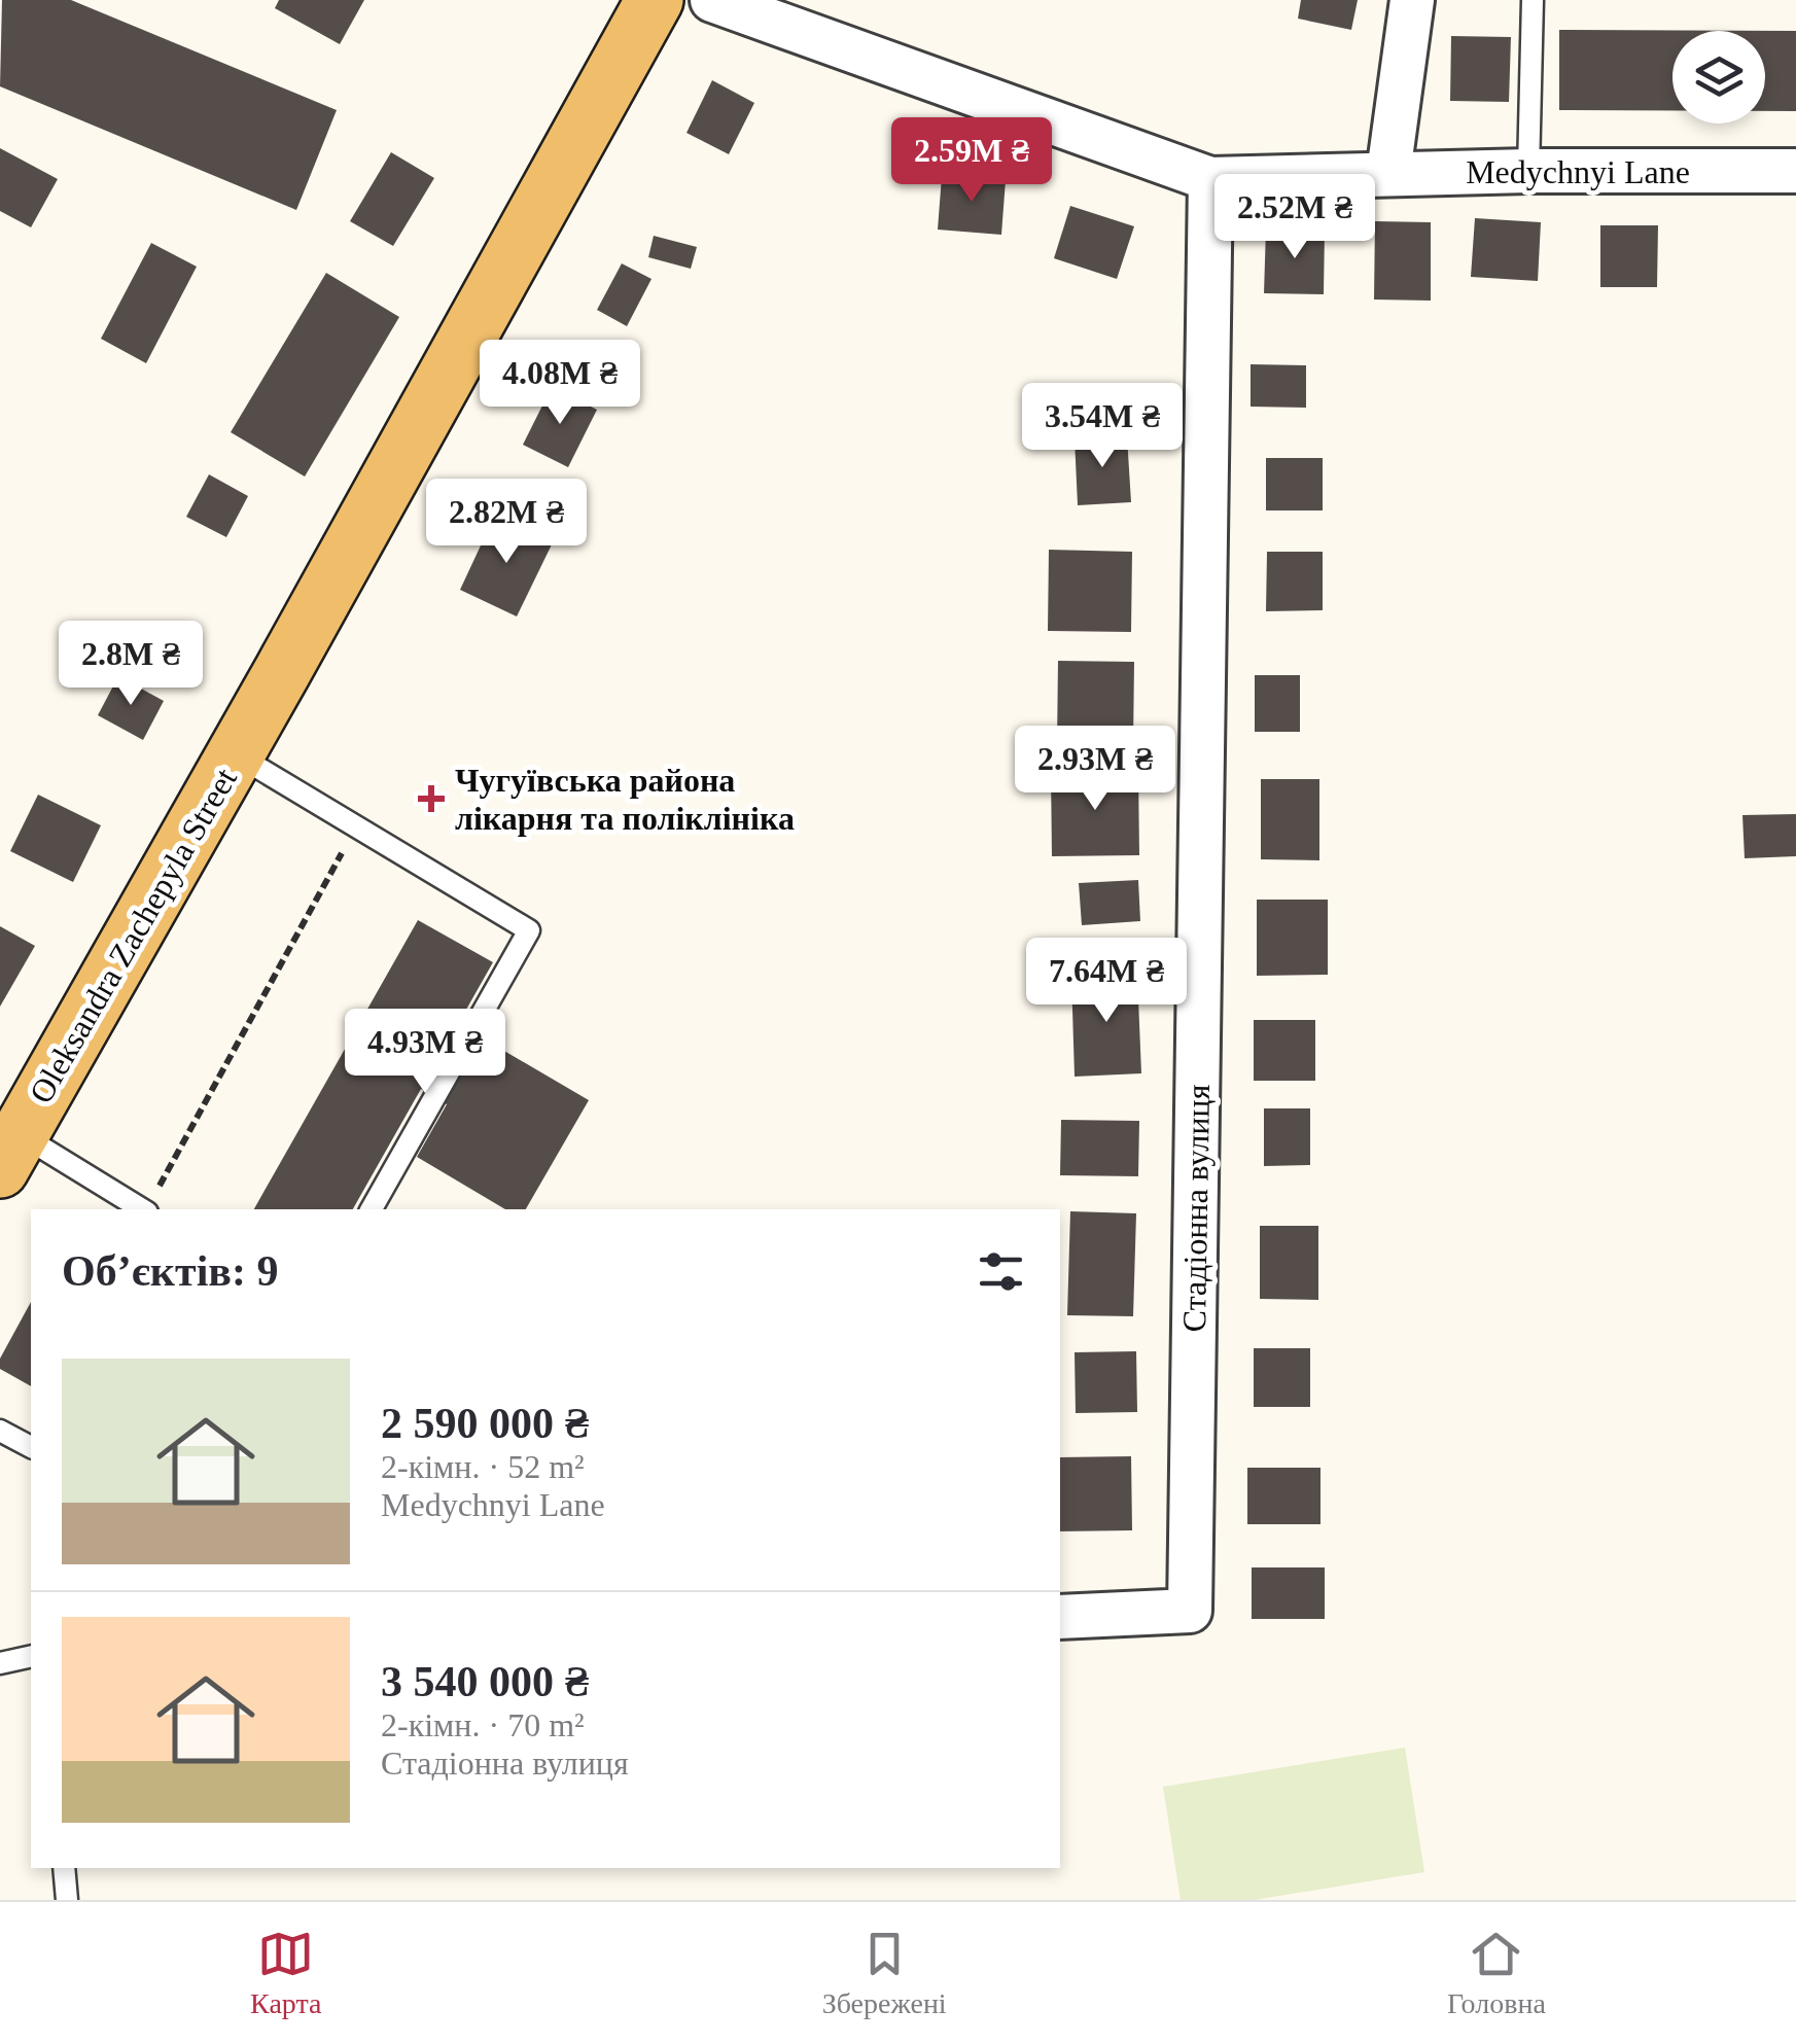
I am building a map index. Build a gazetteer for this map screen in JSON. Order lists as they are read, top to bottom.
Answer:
{
  "streets": {
    "main road": ["Oleksandra Zachepyla Street"],
    "street": ["Medychnyi Lane", "Стадіонна вулиця"]
  },
  "crossings": [
    ["Medychnyi Lane", "Стадіонна вулиця"]
  ],
  "places": {
    "health": ["Чугуївська района лікарня та поліклініка"]
  },
  "page": {
    "price": [
      "2.59M ₴",
      "2.52M ₴",
      "4.08M ₴",
      "3.54M ₴",
      "2.82M ₴",
      "2.8M ₴",
      "2.93M ₴",
      "7.64M ₴",
      "4.93M ₴"
    ],
    "heading": "Об’єктів: 9",
    "list": [
      {
        "name": "2 590 000 ₴",
        "note": "2-кімн. · 52 m² · Medychnyi Lane"
      },
      {
        "name": "3 540 000 ₴",
        "note": "2-кімн. · 70 m² · Стадіонна вулиця"
      }
    ],
    "tabs": ["Карта", "Збережені", "Головна"]
  }
}
